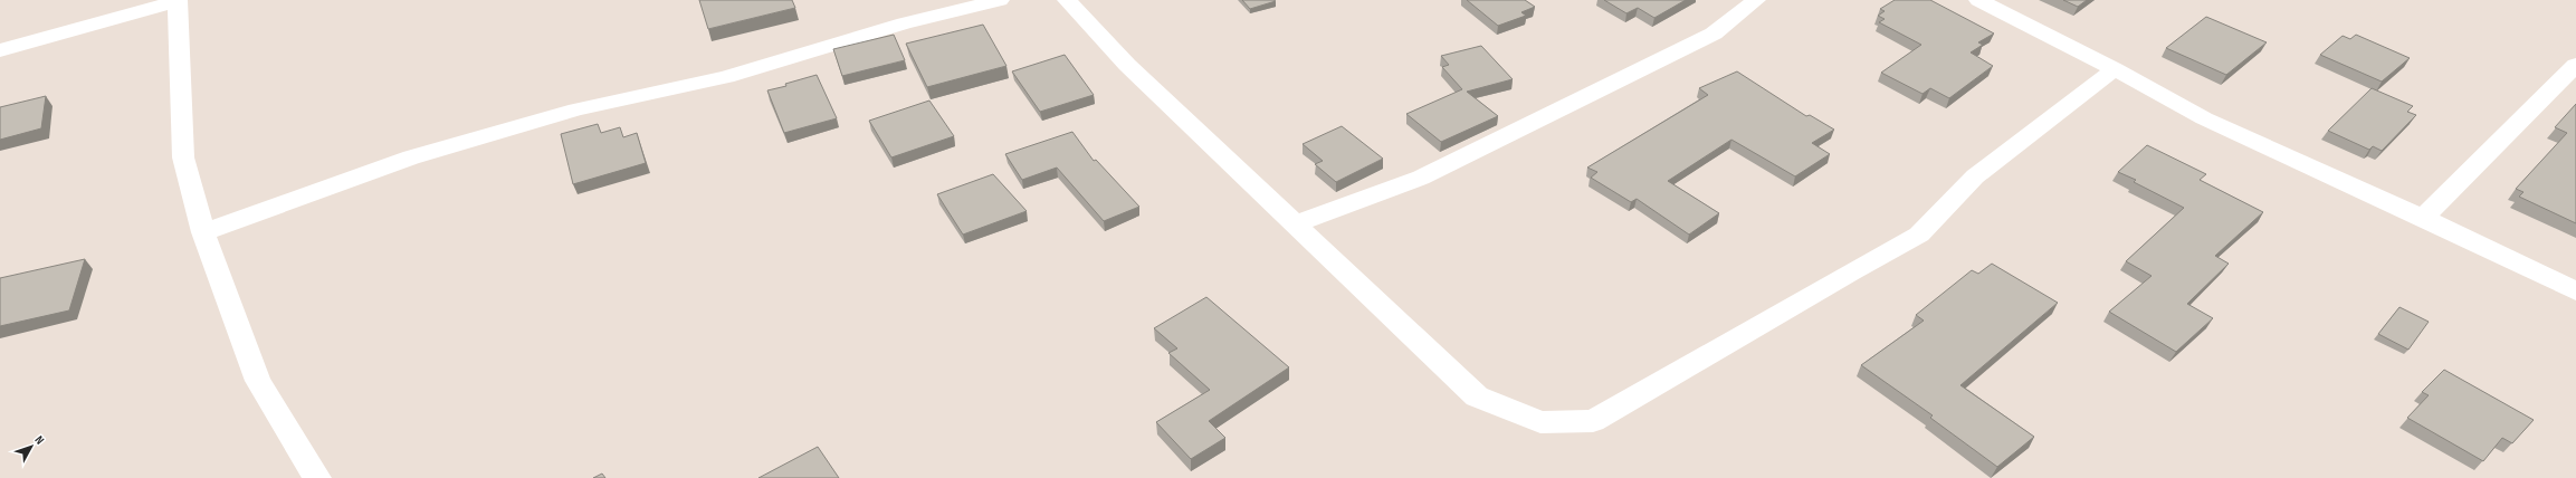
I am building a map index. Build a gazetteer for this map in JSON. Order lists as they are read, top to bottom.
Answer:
{
  "north": "top right"
}
